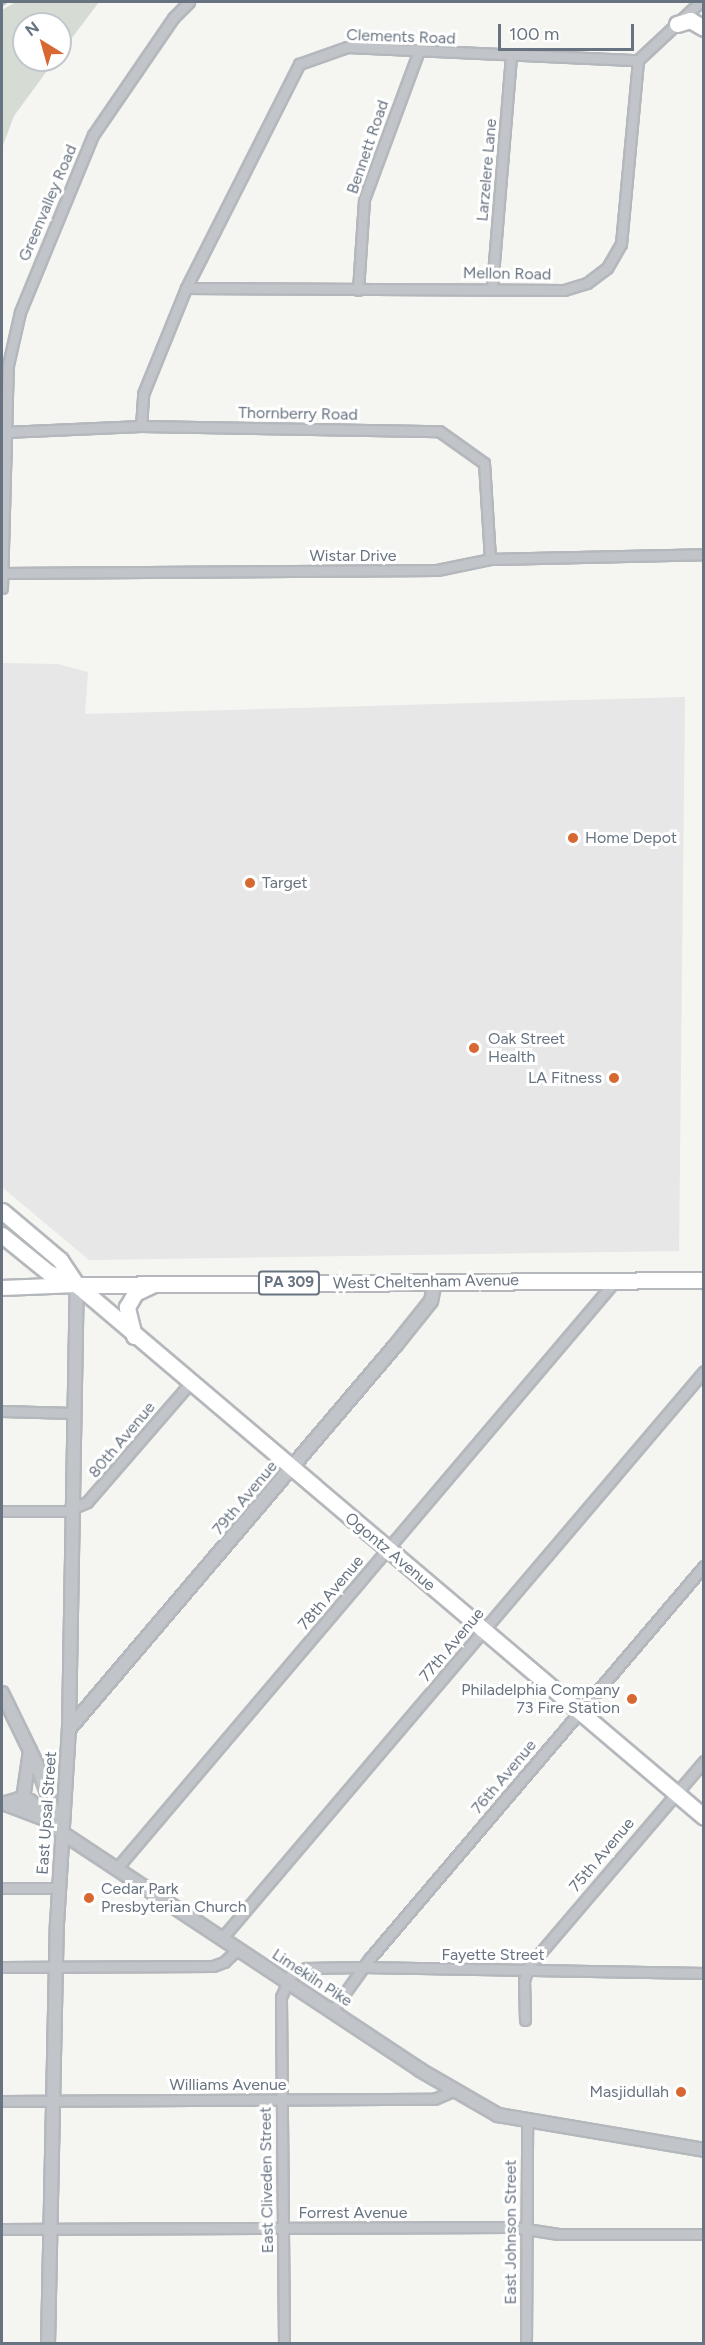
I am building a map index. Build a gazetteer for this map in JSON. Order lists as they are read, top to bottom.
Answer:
{
  "streets": {
    "main road": ["West Cheltenham Avenue", "PA 309", "Ogontz Avenue"],
    "street": [
      "Clements Road",
      "Bennett Road",
      "Larzelere Lane",
      "Greenvalley Road",
      "Mellon Road",
      "Thornberry Road",
      "Wistar Drive",
      "80th Avenue",
      "79th Avenue",
      "78th Avenue",
      "77th Avenue",
      "76th Avenue",
      "East Upsal Street",
      "75th Avenue",
      "Fayette Street",
      "Limekiln Pike",
      "Williams Avenue",
      "East Cliveden Street",
      "Forrest Avenue",
      "East Johnson Street"
    ]
  },
  "crossings": [
    ["Clements Road", "Bennett Road"],
    ["Clements Road", "Larzelere Lane"],
    ["Clements Road", "Mellon Road"],
    ["Clements Road", "Thornberry Road"],
    ["Bennett Road", "Mellon Road"],
    ["Larzelere Lane", "Mellon Road"],
    ["Greenvalley Road", "Thornberry Road"],
    ["Greenvalley Road", "Wistar Drive"],
    ["Thornberry Road", "Wistar Drive"],
    ["West Cheltenham Avenue", "79th Avenue"],
    ["West Cheltenham Avenue", "Ogontz Avenue"],
    ["West Cheltenham Avenue", "78th Avenue"],
    ["West Cheltenham Avenue", "East Upsal Street"],
    ["80th Avenue", "Ogontz Avenue"],
    ["80th Avenue", "East Upsal Street"],
    ["79th Avenue", "Ogontz Avenue"],
    ["79th Avenue", "East Upsal Street"],
    ["Ogontz Avenue", "78th Avenue"],
    ["Ogontz Avenue", "77th Avenue"],
    ["Ogontz Avenue", "76th Avenue"],
    ["Ogontz Avenue", "East Upsal Street"],
    ["Ogontz Avenue", "75th Avenue"],
    ["78th Avenue", "Limekiln Pike"],
    ["77th Avenue", "Limekiln Pike"],
    ["76th Avenue", "Fayette Street"],
    ["76th Avenue", "Limekiln Pike"],
    ["East Upsal Street", "Limekiln Pike"],
    ["East Upsal Street", "Williams Avenue"],
    ["East Upsal Street", "Forrest Avenue"],
    ["75th Avenue", "Fayette Street"],
    ["Fayette Street", "Limekiln Pike"],
    ["Fayette Street", "East Cliveden Street"],
    ["Limekiln Pike", "Williams Avenue"],
    ["Limekiln Pike", "East Cliveden Street"],
    ["Limekiln Pike", "East Johnson Street"],
    ["Williams Avenue", "East Cliveden Street"],
    ["East Cliveden Street", "Forrest Avenue"],
    ["Forrest Avenue", "East Johnson Street"]
  ],
  "places": [
    "Home Depot",
    "Target",
    "Oak Street Health",
    "LA Fitness",
    "Philadelphia Company 73 Fire Station",
    "Cedar Park Presbyterian Church",
    "Masjidullah"
  ],
  "scale_bar": "100 m",
  "north": "top left"
}
